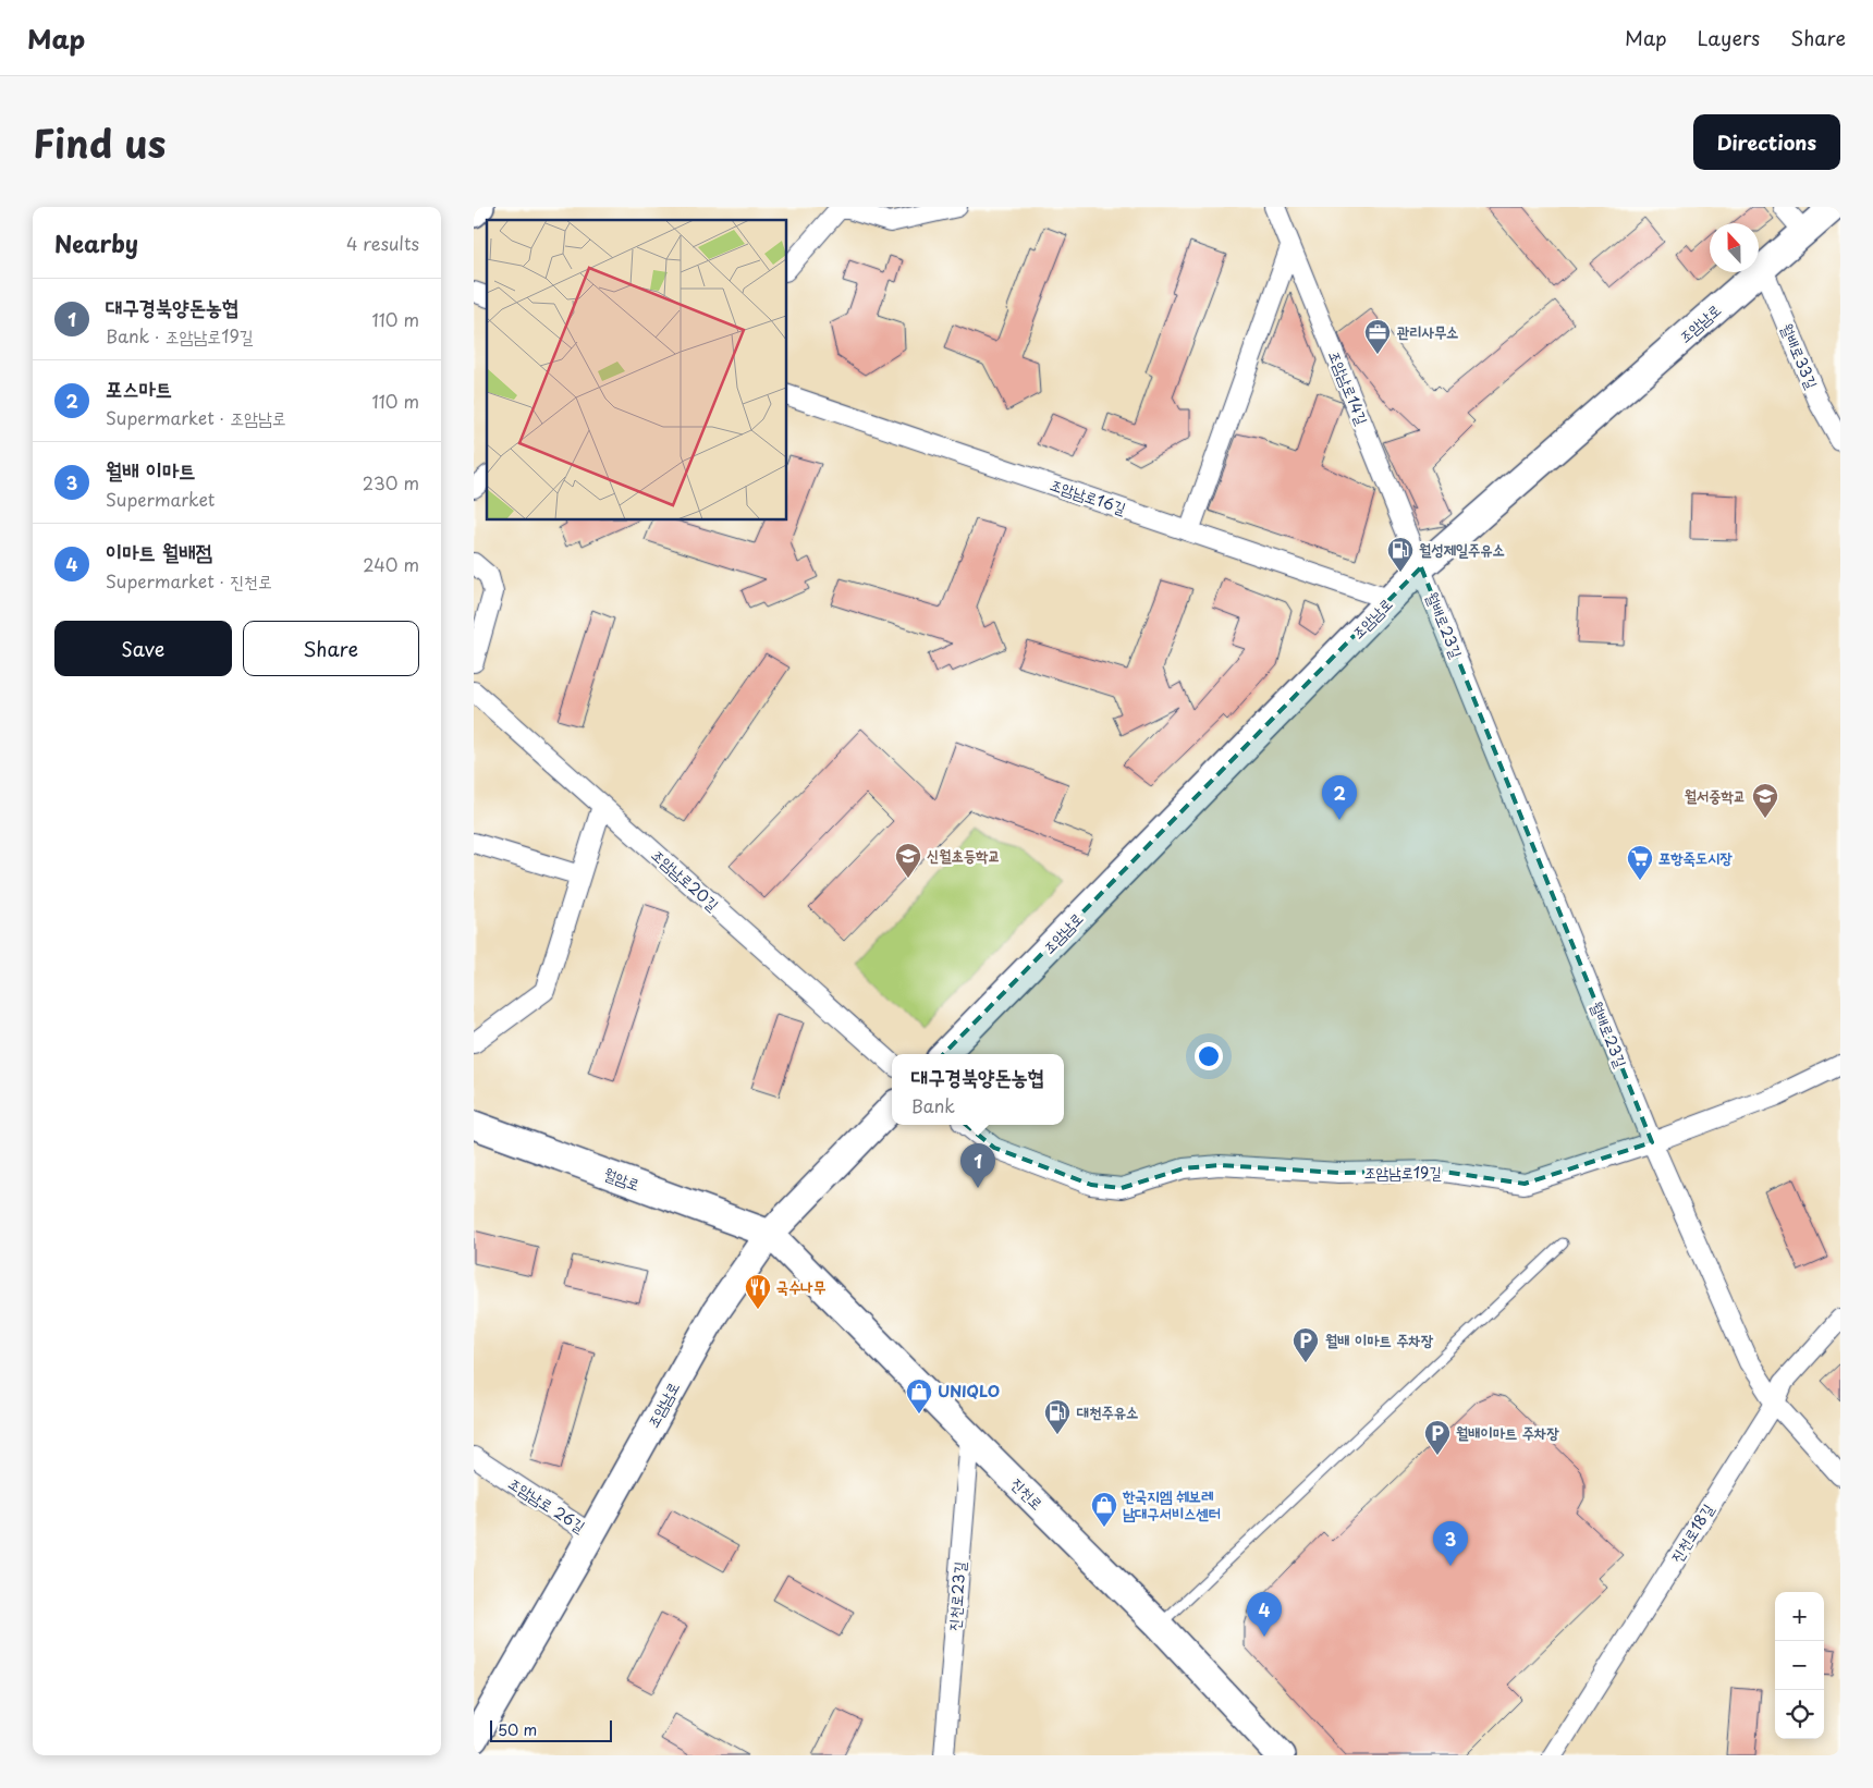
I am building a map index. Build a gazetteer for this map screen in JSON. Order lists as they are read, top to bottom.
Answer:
{
  "streets": {
    "main road": ["조암남로", "월암로", "진천로"],
    "street": [
      "월배로33길",
      "조암남로14길",
      "조암남로16길",
      "월배로23길",
      "조암남로20길",
      "조암남로19길",
      "조암남로 26길",
      "진천로18길",
      "진천로23길"
    ]
  },
  "crossings": [
    ["조암남로", "월배로33길"],
    ["조암남로", "조암남로14길"],
    ["조암남로", "조암남로16길"],
    ["조암남로", "월배로23길"],
    ["조암남로", "월암로"],
    ["조암남로", "진천로"],
    ["조암남로", "조암남로 26길"],
    ["조암남로14길", "월배로23길"],
    ["월배로23길", "조암남로19길"],
    ["월배로23길", "진천로18길"],
    ["월암로", "진천로"],
    ["진천로", "진천로23길"]
  ],
  "places": {
    "office": ["관리사무소"],
    "fuel station": ["월성제일주유소", "대천주유소"],
    "school or university": ["월서중학교", "신월초등학교"],
    "supermarket": ["포항죽도시장"],
    "restaurant": ["국수나무"],
    "parking": ["월배 이마트 주차장", "월배이마트 주차장"],
    "shop": ["UNIQLO", "한국지엠 쉐보레 남대구서비스센터"]
  },
  "scale_bar": "50 m",
  "north": "top",
  "page": {
    "header": "Map",
    "nav": ["Map", "Layers", "Share"],
    "title": "Find us",
    "buttons": [
      "Directions",
      ["Save", "Share"]
    ],
    "heading": ["Nearby", "4 results"],
    "list": [
      {
        "mark": "1",
        "name": "대구경북양돈농협",
        "note": "Bank · 조암남로19길",
        "value": "110 m"
      },
      {
        "mark": "2",
        "name": "포스마트",
        "note": "Supermarket · 조암남로",
        "value": "110 m"
      },
      {
        "mark": "3",
        "name": "월배 이마트",
        "note": "Supermarket",
        "value": "230 m"
      },
      {
        "mark": "4",
        "name": "이마트 월배점",
        "note": "Supermarket · 진천로",
        "value": "240 m"
      }
    ],
    "pins": [
      "2",
      "1",
      "3",
      "4"
    ],
    "popup": ["대구경북양돈농협", "Bank"],
    "map_buttons": ["+", "−"],
    "scale": "50 m"
  }
}
